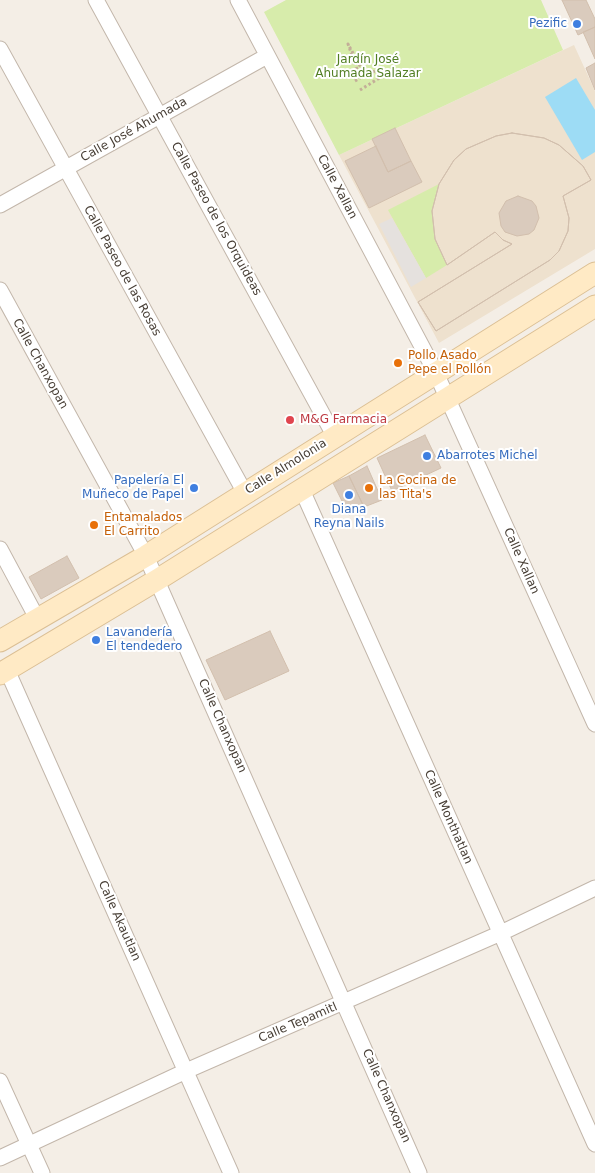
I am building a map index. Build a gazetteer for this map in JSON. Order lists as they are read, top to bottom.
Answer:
{
  "streets": {
    "street": [
      "Calle José Ahumada",
      "Calle Xallan",
      "Calle Paseo de los Orquideas",
      "Calle Paseo de las Rosas",
      "Calle Chanxopan",
      "Calle Almolonia",
      "Calle Monthatlan",
      "Calle Akautlan",
      "Calle Tepamitl"
    ]
  },
  "crossings": [
    ["Calle José Ahumada", "Calle Xallan"],
    ["Calle José Ahumada", "Calle Paseo de los Orquideas"],
    ["Calle José Ahumada", "Calle Paseo de las Rosas"],
    ["Calle Xallan", "Calle Almolonia"],
    ["Calle Paseo de los Orquideas", "Calle Almolonia"],
    ["Calle Paseo de las Rosas", "Calle Almolonia"],
    ["Calle Chanxopan", "Calle Almolonia"],
    ["Calle Chanxopan", "Calle Tepamitl"],
    ["Calle Monthatlan", "Calle Tepamitl"],
    ["Calle Akautlan", "Calle Tepamitl"]
  ],
  "parks": ["Jardín José Ahumada Salazar"],
  "places": [
    "Pezific",
    "Pollo Asado Pepe el Pollón",
    "M&G Farmacia",
    "Abarrotes Michel",
    "Papelería El Muñeco de Papel",
    "La Cocina de las Tita's",
    "Diana Reyna Nails",
    "Entamalados El Carrito",
    "Lavandería El tendedero"
  ]
}
